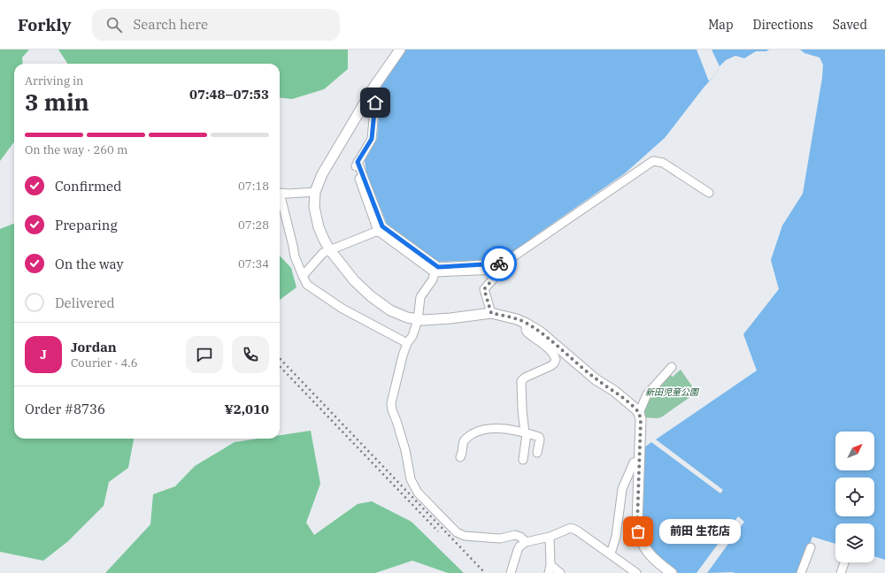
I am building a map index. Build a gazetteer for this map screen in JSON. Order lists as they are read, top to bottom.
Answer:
{
  "parks": ["新田児童公園"],
  "places": ["前田 生花店"],
  "north": "top right",
  "page": {
    "header": "Forkly",
    "search": "Search here",
    "nav": ["Map", "Directions", "Saved"],
    "heading": ["3 min", "Arriving in", "07:48–07:53"],
    "panel": [
      "Jordan",
      "Courier · 4.6",
      "Order #8736",
      "¥2,010"
    ],
    "bar": "On the way · 260 m",
    "list": [
      ["Confirmed", "07:18"],
      ["Preparing", "07:28"],
      ["On the way", "07:34"],
      "Delivered"
    ],
    "round": "J",
    "bubble": "前田 生花店"
  }
}
